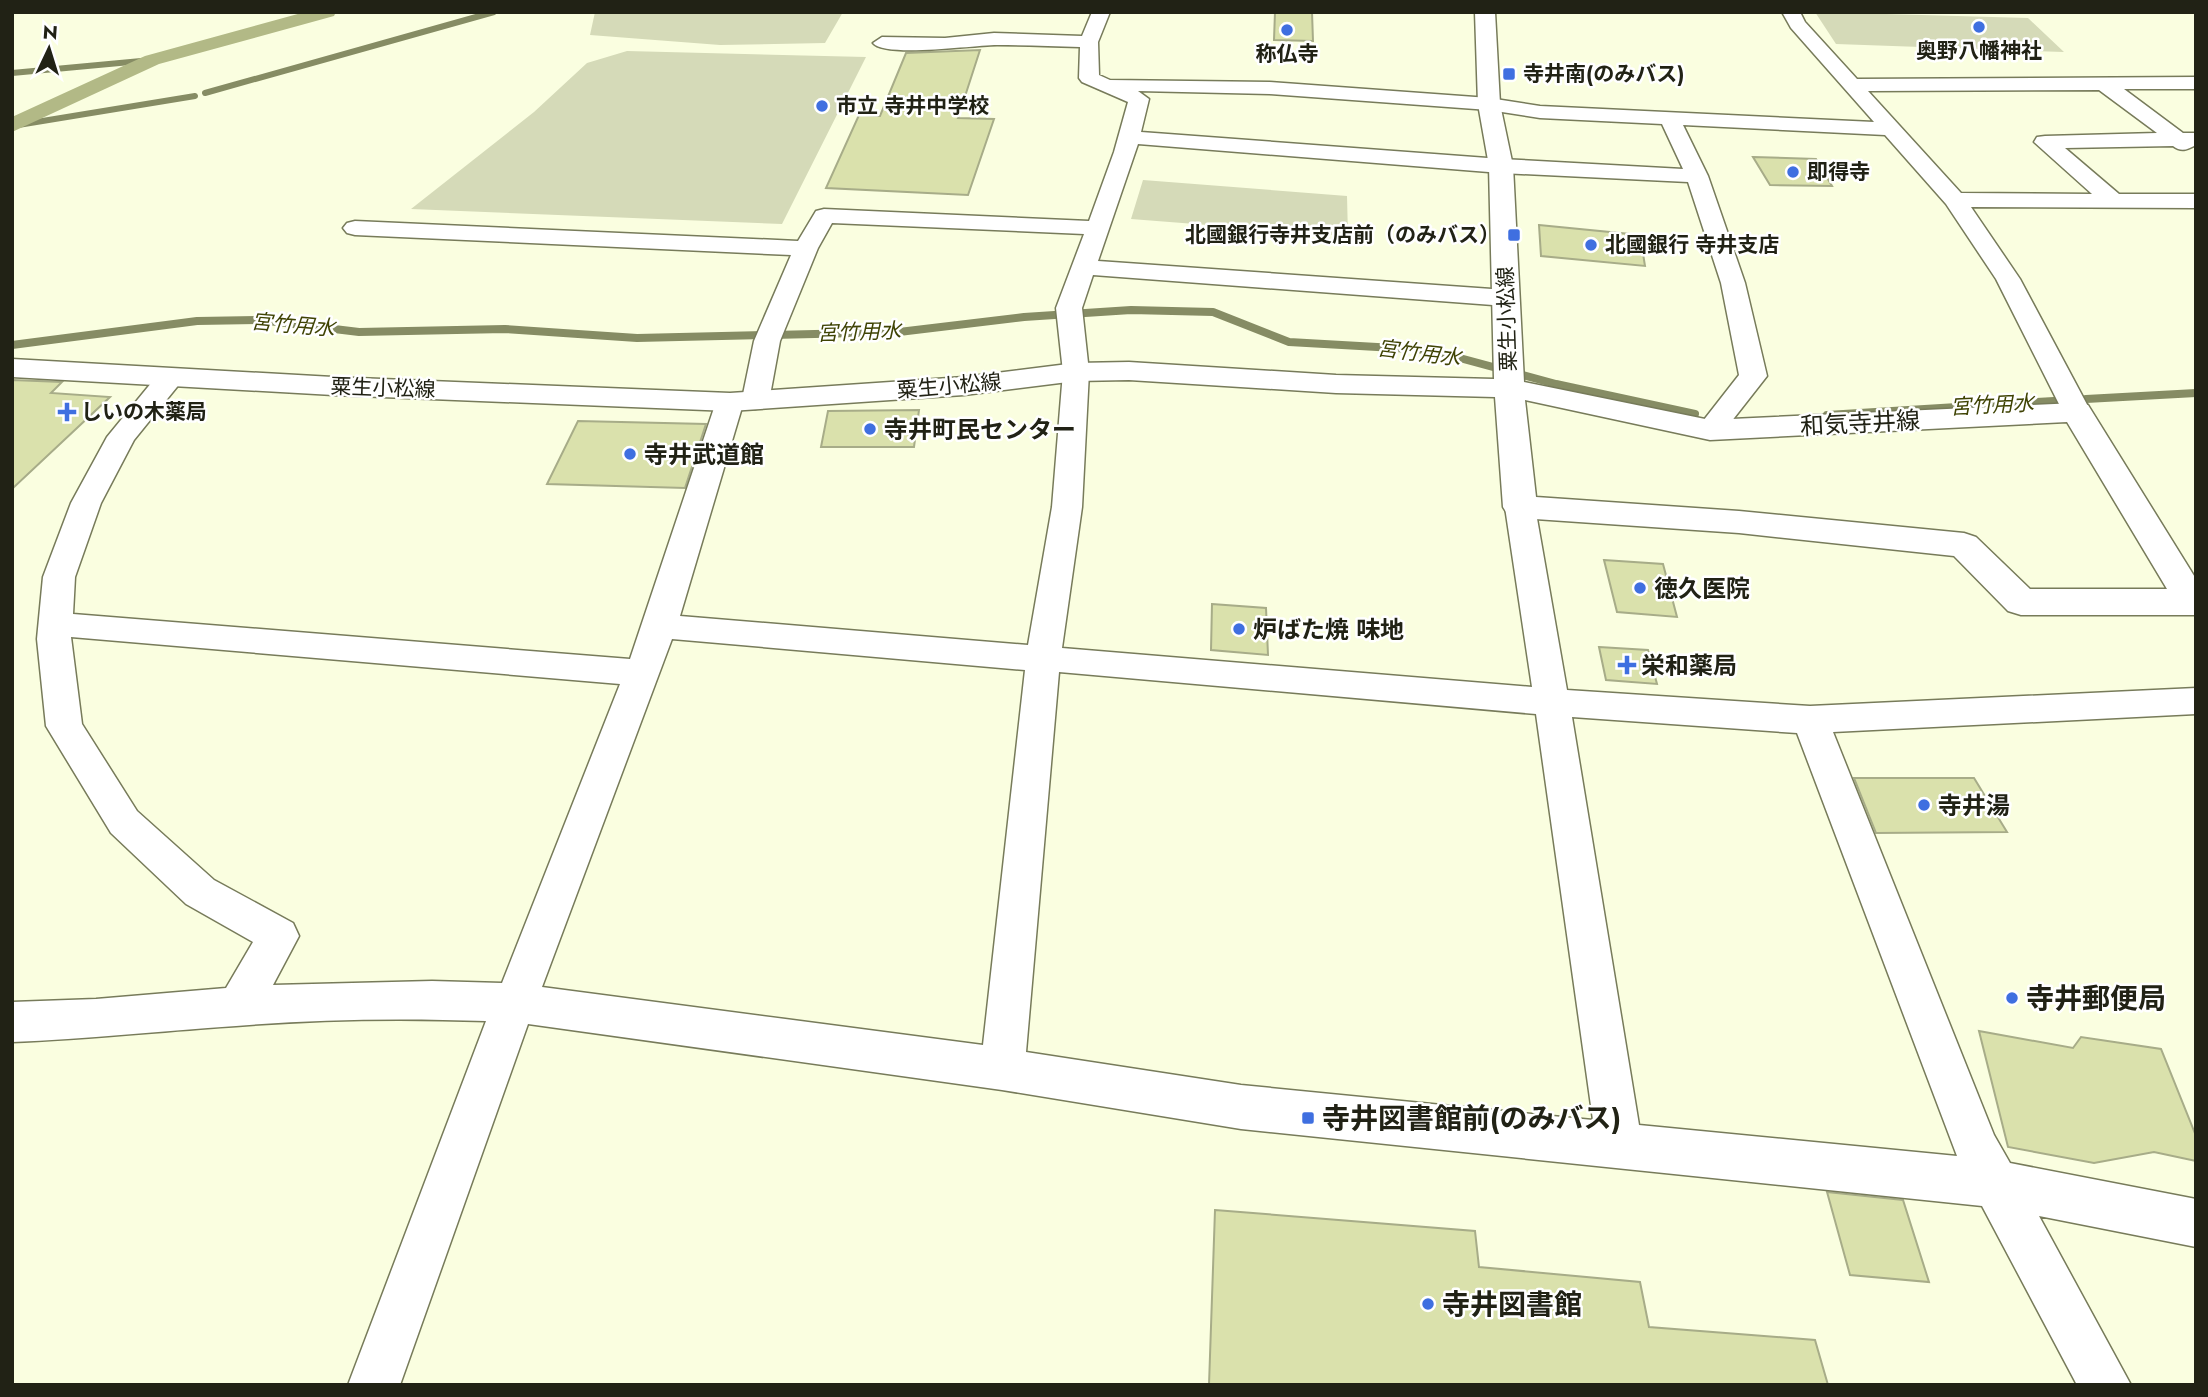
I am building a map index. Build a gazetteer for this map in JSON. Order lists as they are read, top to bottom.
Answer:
{
  "streets": {
    "main road": ["粟生小松線", "和気寺井線"]
  },
  "crossings": [
    ["粟生小松線", "和気寺井線"]
  ],
  "water": ["宮竹用水"],
  "places": {
    "other": [
      "奥野八幡神社",
      "称仏寺",
      "市立 寺井中学校",
      "即得寺",
      "北國銀行 寺井支店",
      "寺井町民センター",
      "寺井武道館",
      "徳久医院",
      "炉ばた焼 味地",
      "寺井湯",
      "寺井郵便局",
      "寺井図書館"
    ],
    "transit": ["寺井南(のみバス)", "北國銀行寺井支店前（のみバス）", "寺井図書館前(のみバス)"],
    "health": ["しいの木薬局", "栄和薬局"]
  },
  "north": "top"
}
